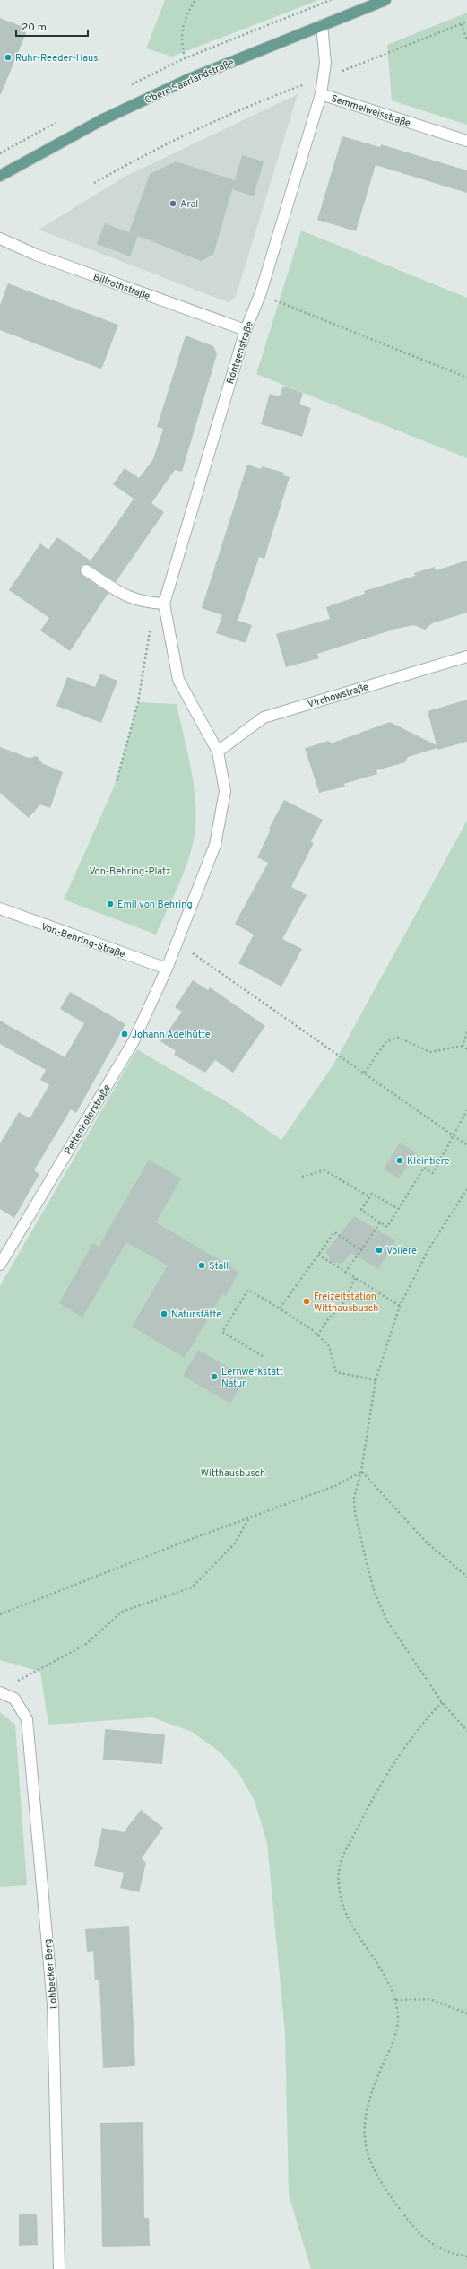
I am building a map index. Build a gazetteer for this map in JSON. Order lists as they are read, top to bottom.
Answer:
{
  "streets": {
    "main road": ["Obere Saarlandstraße"],
    "street": [
      "Semmelweisstraße",
      "Billrothstraße",
      "Röntgenstraße",
      "Virchowstraße",
      "Von-Behring-Straße",
      "Pettenkoferstraße",
      "Lohbecker Berg"
    ]
  },
  "crossings": [
    ["Obere Saarlandstraße", "Semmelweisstraße"],
    ["Semmelweisstraße", "Röntgenstraße"],
    ["Billrothstraße", "Röntgenstraße"],
    ["Von-Behring-Straße", "Pettenkoferstraße"]
  ],
  "parks": ["Von-Behring-Platz", "Witthausbusch"],
  "places": [
    "Ruhr-Reeder-Haus",
    "Aral",
    "Emil von Behring",
    "Johann Adelhütte",
    "Kleintiere",
    "Voliere",
    "Stall",
    "Freizeitstation Witthausbusch",
    "Naturstätte",
    "Lernwerkstatt Natur"
  ],
  "scale_bar": "20 m"
}
